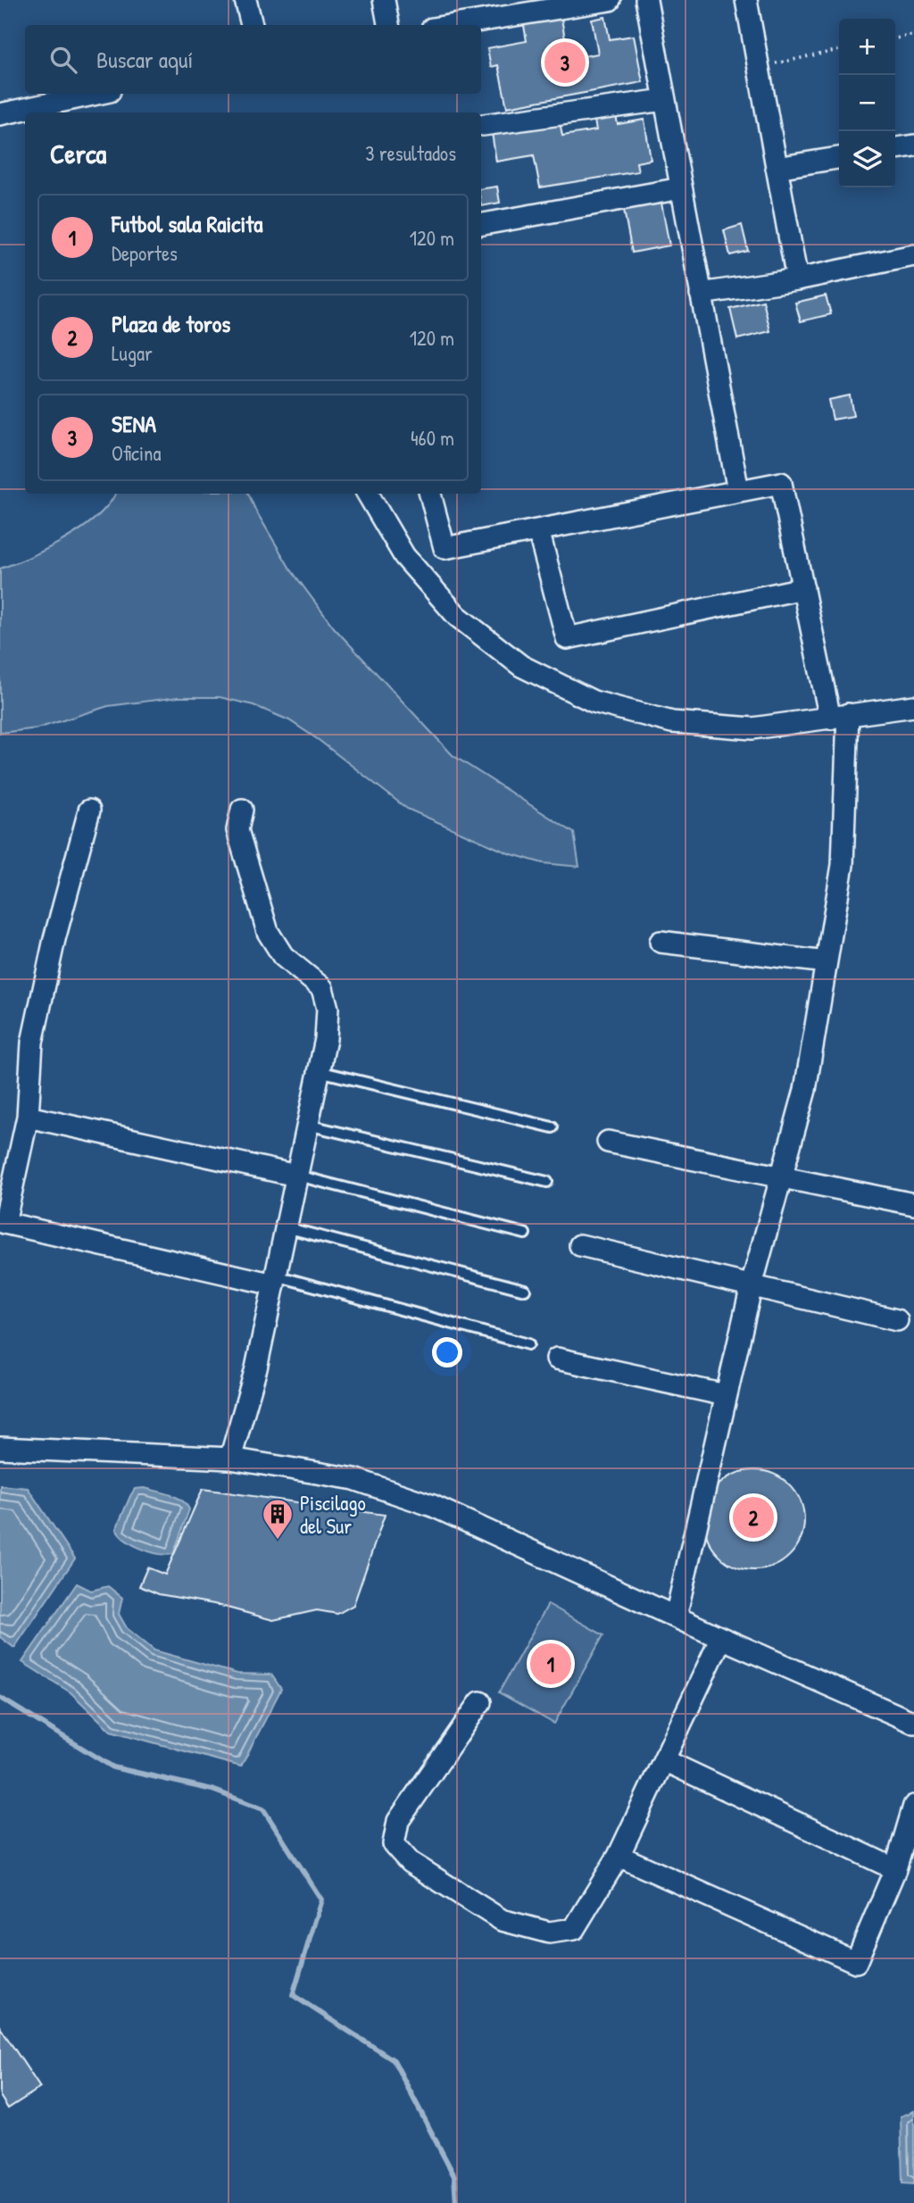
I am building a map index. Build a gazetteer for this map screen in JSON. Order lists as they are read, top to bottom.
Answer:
{
  "places": {
    "building": ["Piscilago del Sur"]
  },
  "page": {
    "map_buttons": ["+", "−"],
    "search": "Buscar aquí",
    "pins": ["3", "2", "1"],
    "heading": ["Cerca", "3 resultados"],
    "list": [
      {
        "mark": "1",
        "name": "Futbol sala Raicita",
        "note": "Deportes",
        "value": "120 m"
      },
      {
        "mark": "2",
        "name": "Plaza de toros",
        "note": "Lugar",
        "value": "120 m"
      },
      {
        "mark": "3",
        "name": "SENA",
        "note": "Oficina",
        "value": "460 m"
      }
    ]
  }
}
